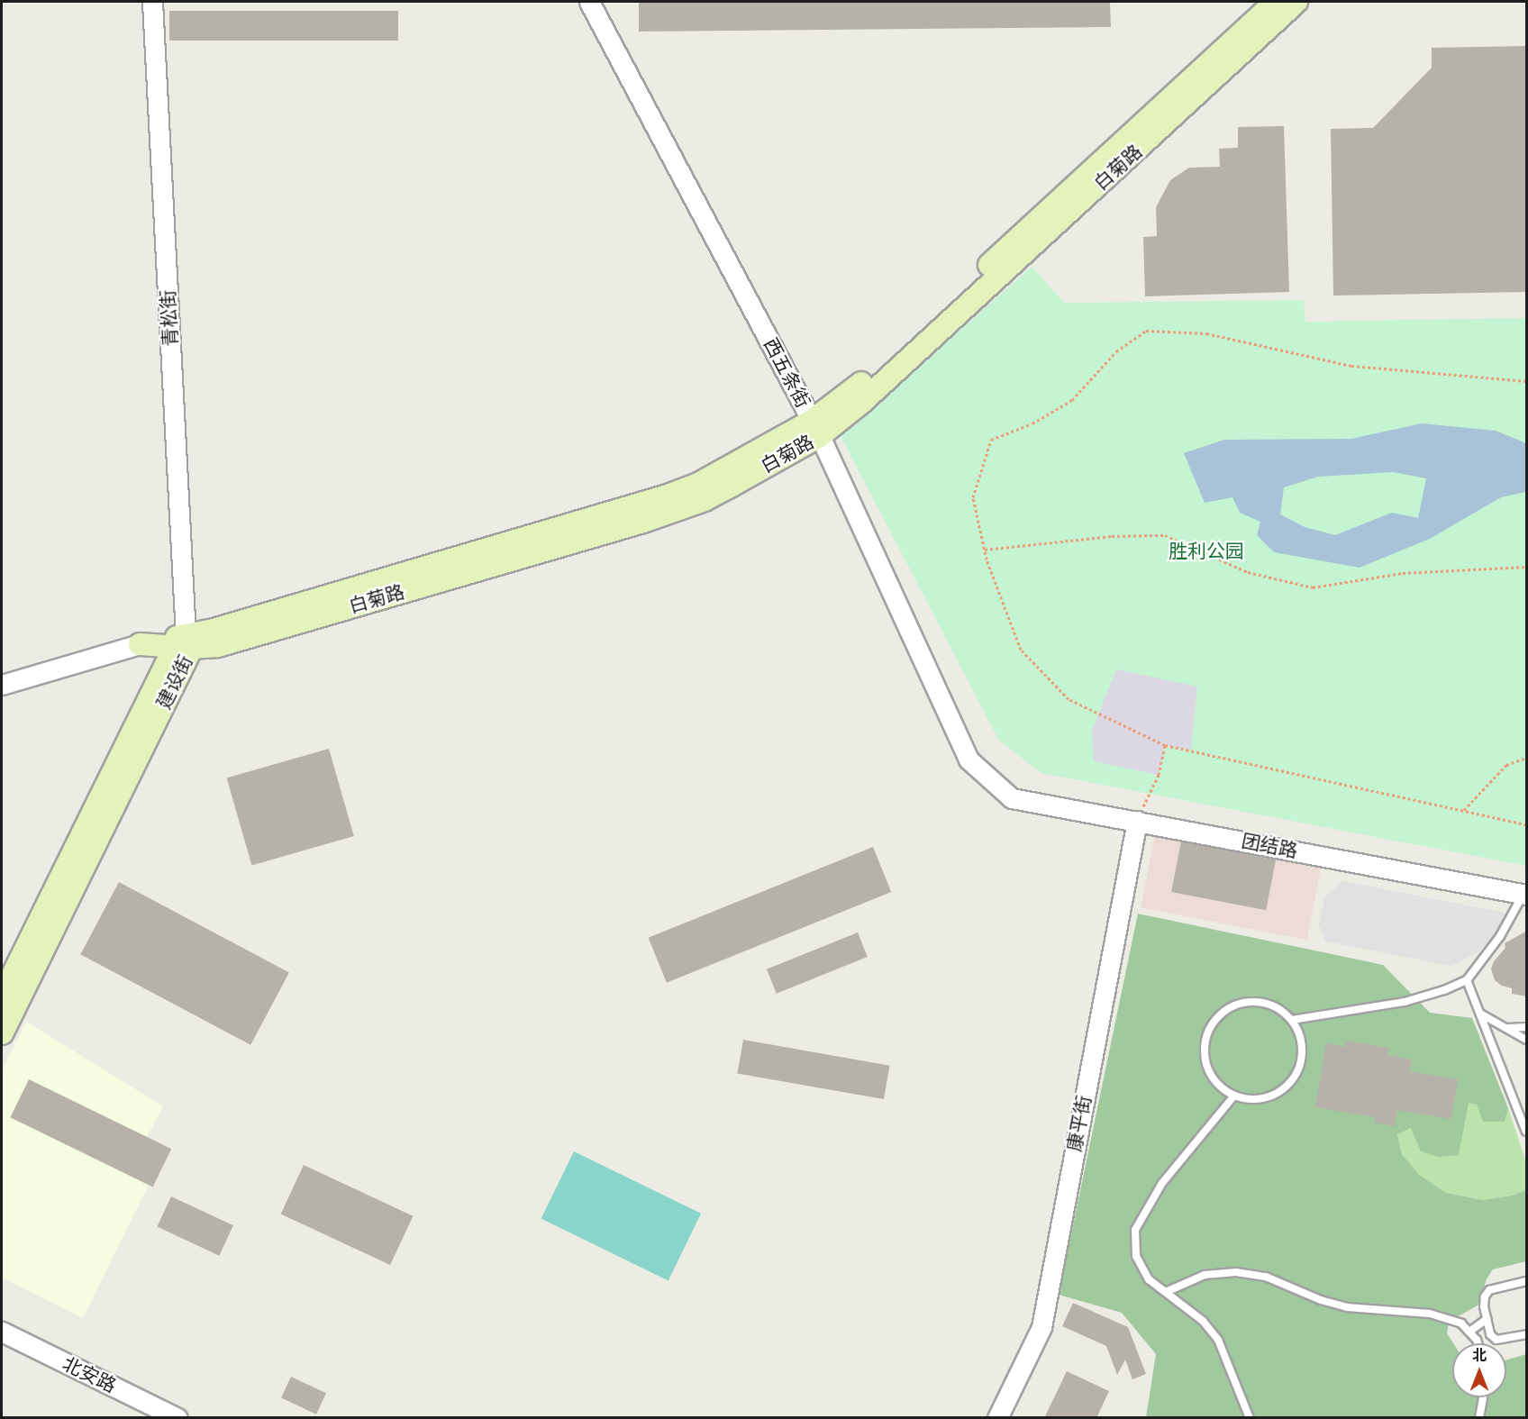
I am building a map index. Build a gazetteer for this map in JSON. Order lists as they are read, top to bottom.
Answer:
{
  "streets": {
    "main road": ["白菊路", "建设街"],
    "street": [
      "青松街",
      "西五条街",
      "团结路",
      "康平街",
      "北安路"
    ]
  },
  "crossings": [
    ["白菊路", "青松街"],
    ["白菊路", "西五条街"],
    ["白菊路", "建设街"],
    ["青松街", "建设街"],
    ["西五条街", "团结路"],
    ["团结路", "康平街"]
  ],
  "parks": ["胜利公园"],
  "north": "top"
}
